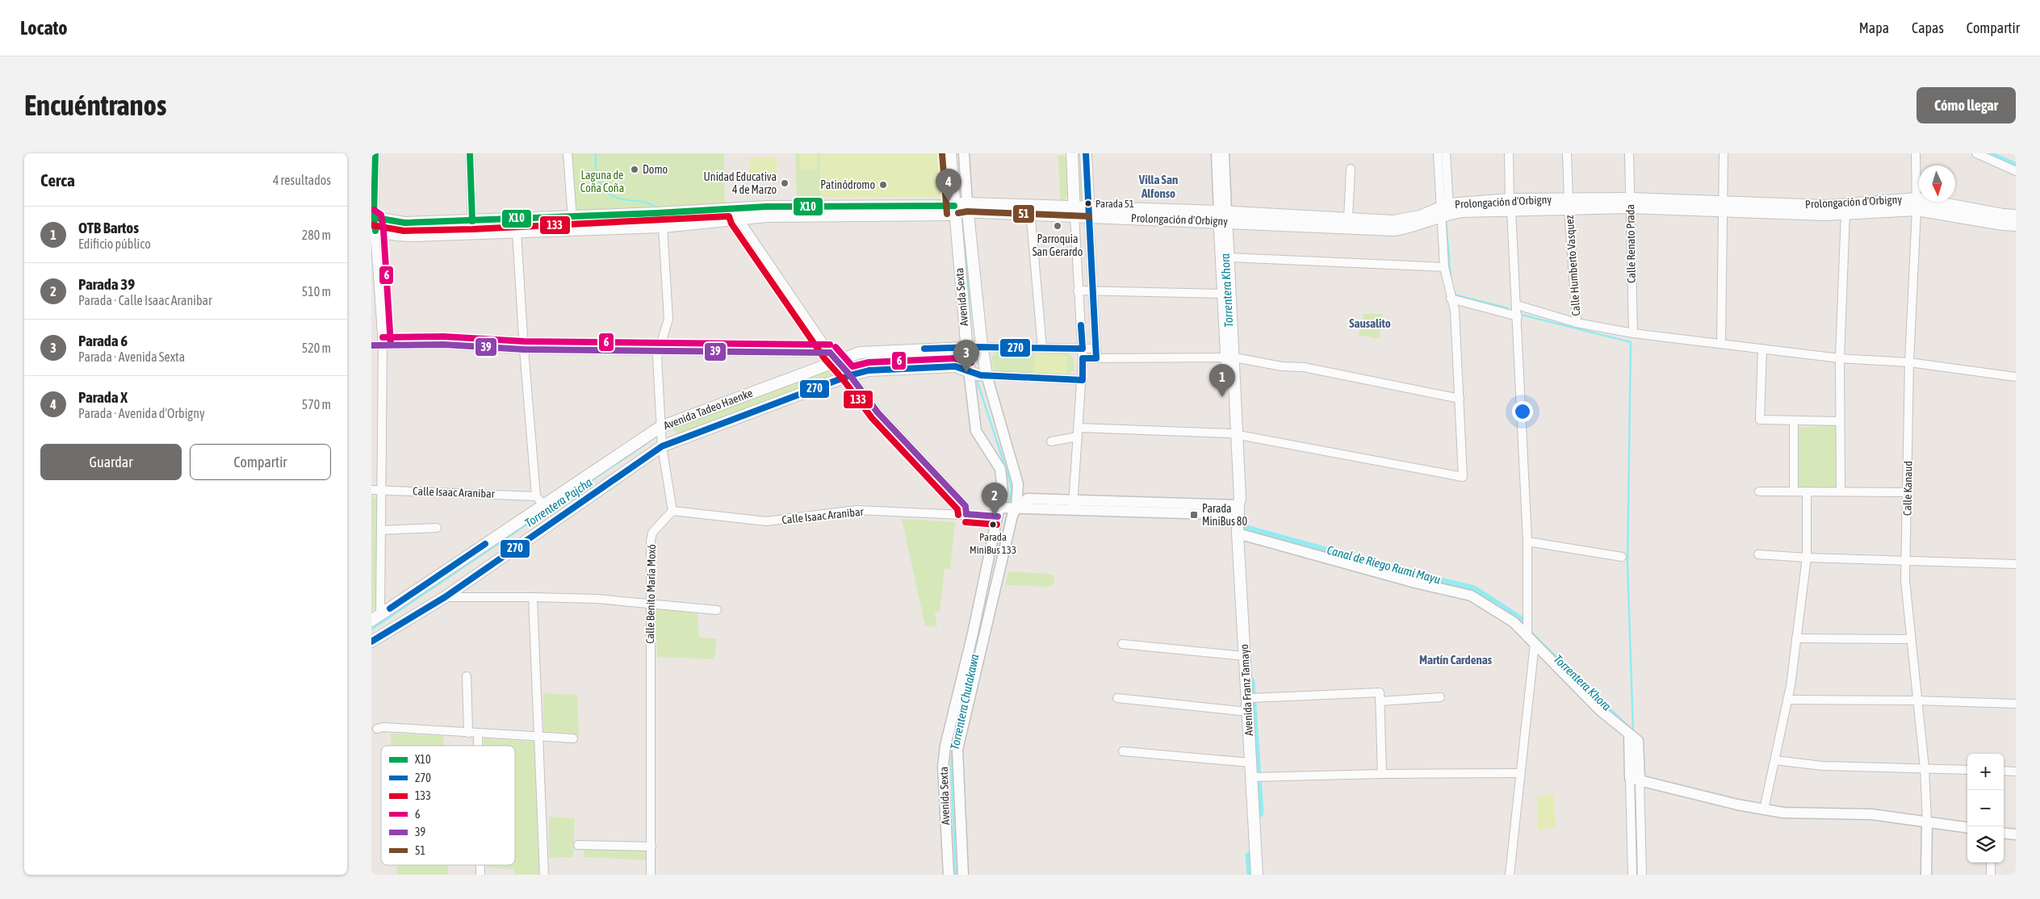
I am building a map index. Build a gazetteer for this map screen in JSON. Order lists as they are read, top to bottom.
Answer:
{
  "streets": {
    "main road": [
      "Prolongación d'Orbigny",
      "Avenida Sexta",
      "Avenida Tadeo Haenke",
      "Avenida Franz Tamayo"
    ],
    "street": [
      "Calle Renato Prada",
      "Calle Humberto Vasquez",
      "Calle Kanaud",
      "Calle Isaac Aranibar",
      "Calle Benito María Moxó"
    ]
  },
  "crossings": [
    ["Prolongación d'Orbigny", "Calle Renato Prada"],
    ["Prolongación d'Orbigny", "Calle Humberto Vasquez"],
    ["Prolongación d'Orbigny", "Avenida Sexta"],
    ["Prolongación d'Orbigny", "Calle Kanaud"],
    ["Prolongación d'Orbigny", "Avenida Franz Tamayo"],
    ["Avenida Sexta", "Avenida Tadeo Haenke"],
    ["Avenida Sexta", "Calle Isaac Aranibar"],
    ["Avenida Tadeo Haenke", "Calle Isaac Aranibar"],
    ["Calle Isaac Aranibar", "Calle Benito María Moxó"]
  ],
  "districts": ["Villa San Alfonso", "Sausalito", "Martín Cardenas"],
  "water": [
    "Torrentera Khora",
    "Torrentera Pajcha",
    "Canal de Riego Rumi Mayu",
    "Torrentera Chutakawa"
  ],
  "parks": ["Laguna de Coña Coña"],
  "places": {
    "other": [
      "Domo",
      "Unidad Educativa 4 de Marzo",
      "Patinódromo",
      "Parada 51",
      "Parroquia San Gerardo",
      "Parada MiniBus 133"
    ],
    "transit": ["Parada MiniBus 80"]
  },
  "lines": [
    "transit line X10",
    "transit line 270",
    "transit line 51",
    "transit line 6",
    "transit line 133",
    "transit line 39"
  ],
  "legend": [
    "X10",
    "270",
    "133",
    "6",
    "39",
    "51"
  ],
  "north": "bottom",
  "page": {
    "header": "Locato",
    "nav": ["Mapa", "Capas", "Compartir"],
    "buttons": [
      "Cómo llegar",
      ["Guardar", "Compartir"]
    ],
    "title": "Encuéntranos",
    "heading": ["Cerca", "4 resultados"],
    "pins": [
      "4",
      "3",
      "1",
      "2"
    ],
    "list": [
      {
        "mark": "1",
        "name": "OTB Bartos",
        "note": "Edificio público",
        "value": "280 m"
      },
      {
        "mark": "2",
        "name": "Parada 39",
        "note": "Parada · Calle Isaac Aranibar",
        "value": "510 m"
      },
      {
        "mark": "3",
        "name": "Parada 6",
        "note": "Parada · Avenida Sexta",
        "value": "520 m"
      },
      {
        "mark": "4",
        "name": "Parada X",
        "note": "Parada · Avenida d'Orbigny",
        "value": "570 m"
      }
    ],
    "map_buttons": ["+", "−"]
  }
}
